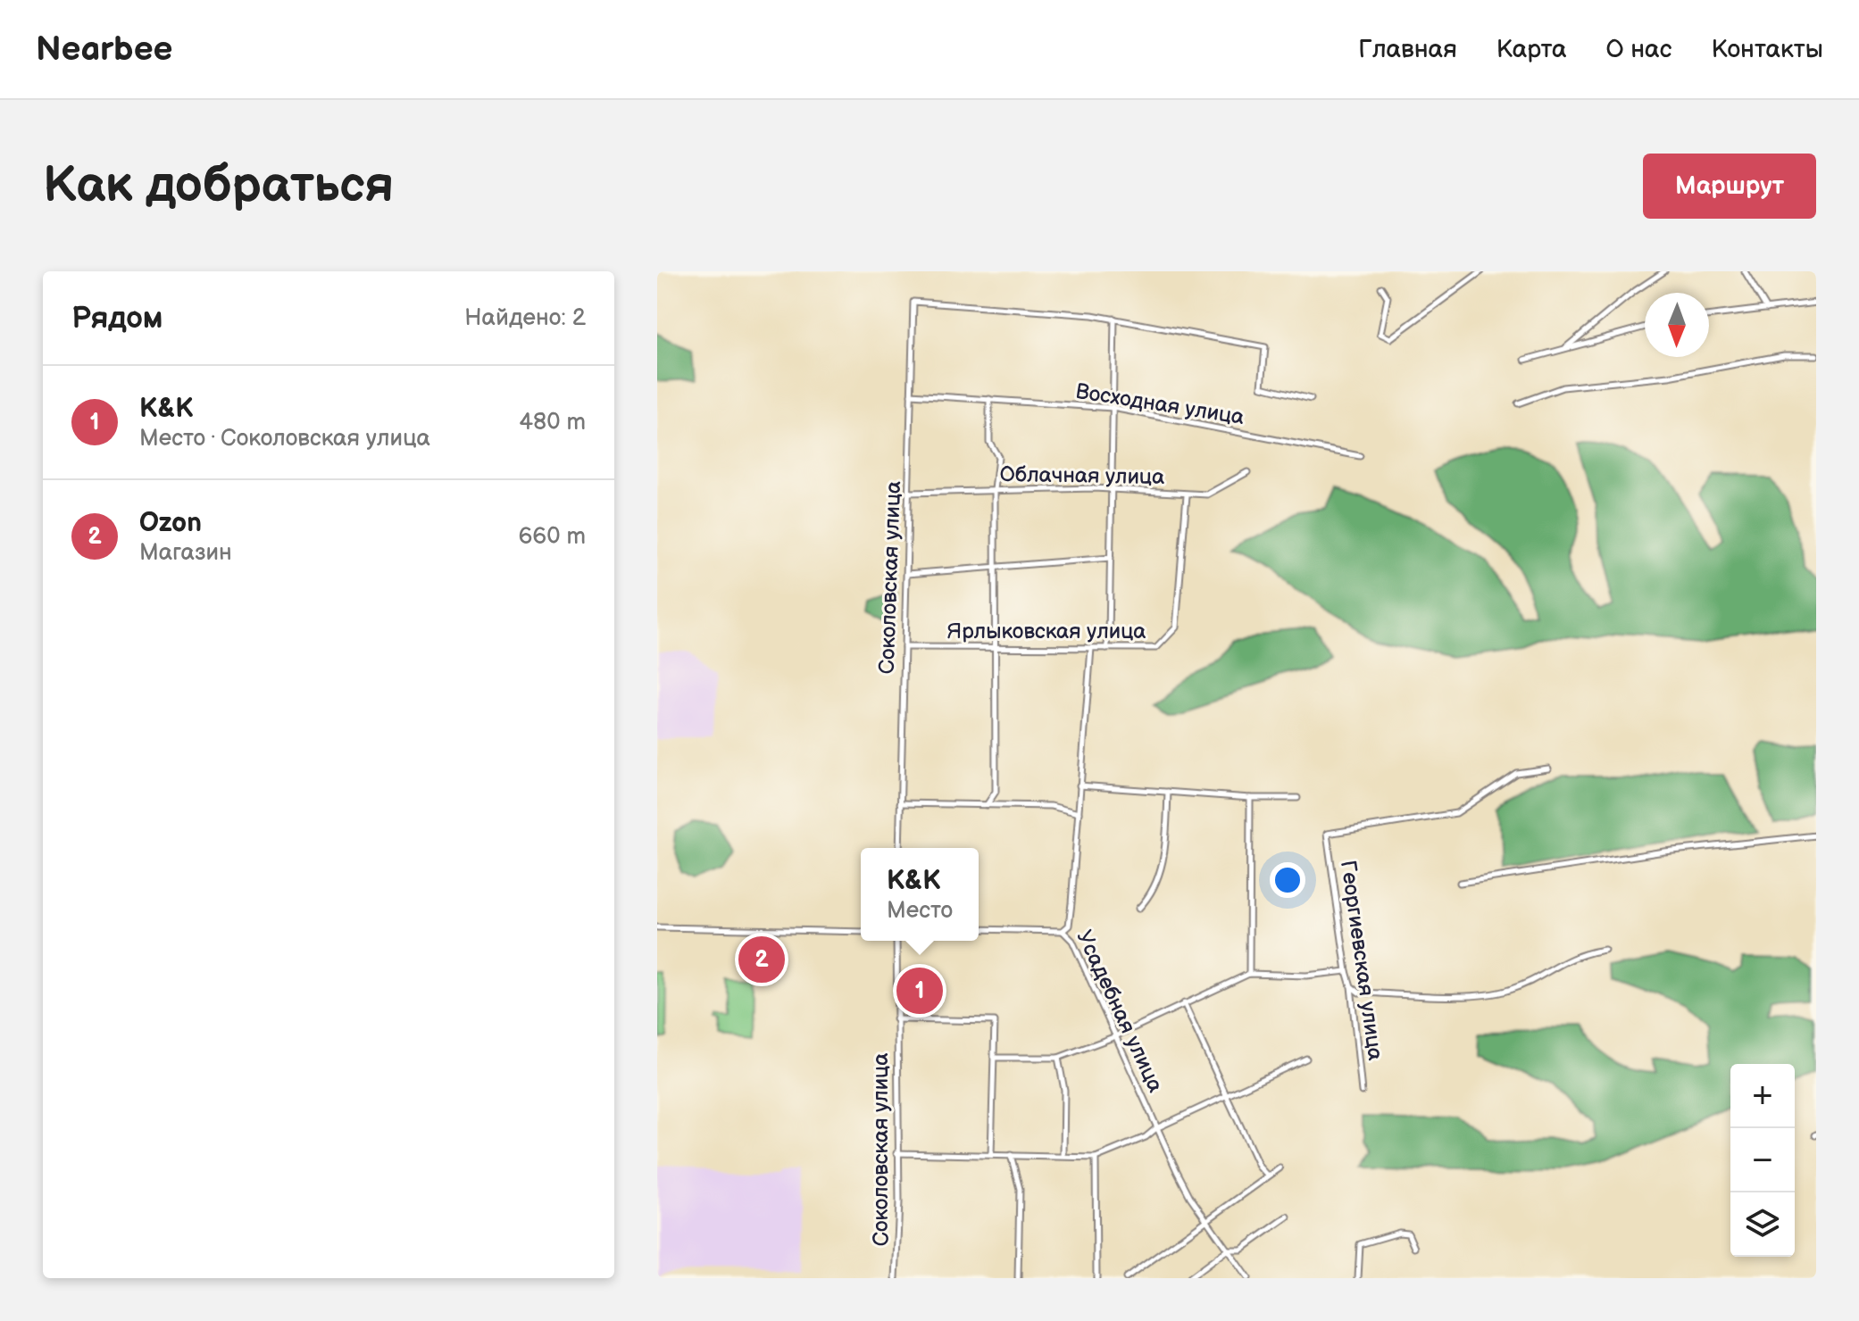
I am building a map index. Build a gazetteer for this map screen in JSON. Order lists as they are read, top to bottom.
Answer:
{
  "streets": {
    "street": [
      "Восходная улица",
      "Облачная улица",
      "Соколовская улица",
      "Ярлыковская улица",
      "Георгиевская улица",
      "Усадебная улица"
    ]
  },
  "crossings": [
    ["Восходная улица", "Соколовская улица"],
    ["Облачная улица", "Соколовская улица"],
    ["Облачная улица", "Ярлыковская улица"],
    ["Соколовская улица", "Ярлыковская улица"],
    ["Ярлыковская улица", "Усадебная улица"]
  ],
  "north": "bottom",
  "page": {
    "header": "Nearbee",
    "nav": [
      "Главная",
      "Карта",
      "О нас",
      "Контакты"
    ],
    "buttons": "Маршрут",
    "title": "Как добраться",
    "heading": ["Рядом", "Найдено: 2"],
    "list": [
      {
        "mark": "1",
        "name": "K&K",
        "note": "Место · Соколовская улица",
        "value": "480 m"
      },
      {
        "mark": "2",
        "name": "Ozon",
        "note": "Магазин",
        "value": "660 m"
      }
    ],
    "popup": ["K&K", "Место"],
    "pins": ["2", "1"],
    "map_buttons": ["+", "−"]
  }
}
